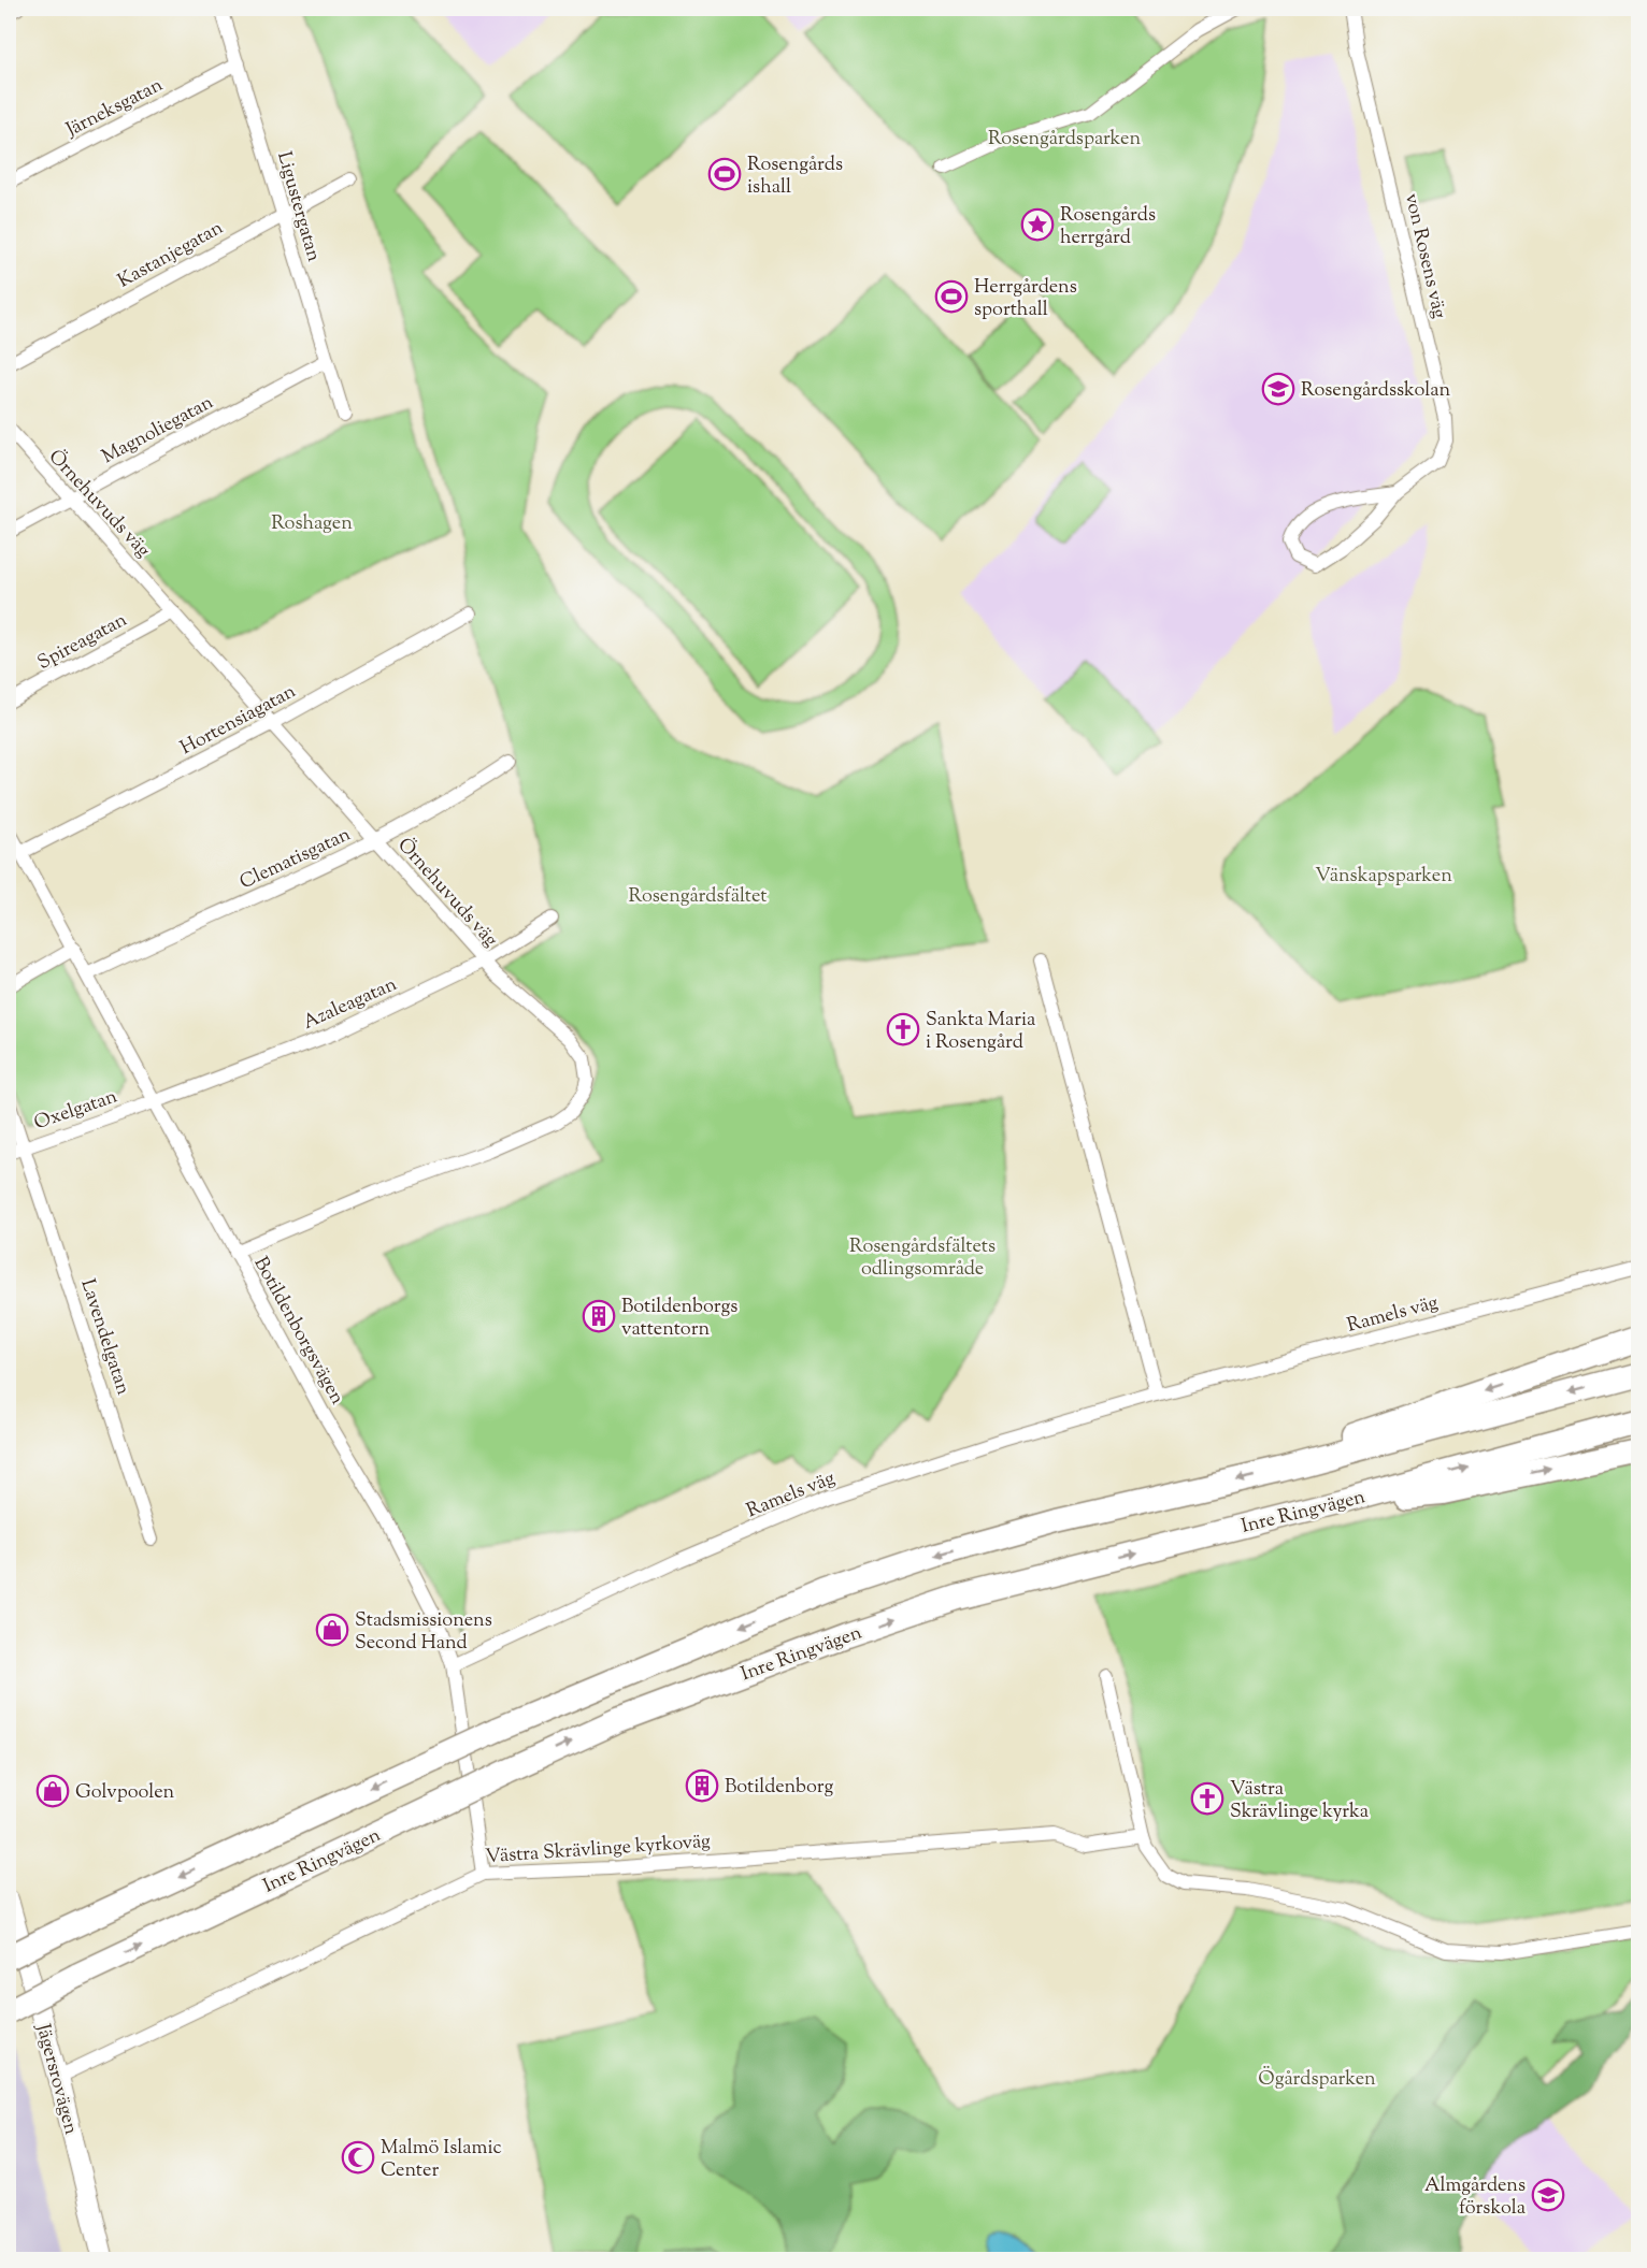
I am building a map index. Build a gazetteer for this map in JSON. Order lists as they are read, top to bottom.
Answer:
{
  "streets": {
    "highway": ["Inre Ringvägen"],
    "street": [
      "Järneksgatan",
      "Ligustergatan",
      "Kastanjegatan",
      "von Rosens väg",
      "Magnoliegatan",
      "Örnehuvuds väg",
      "Spireagatan",
      "Hortensiagatan",
      "Clematisgatan",
      "Azaleagatan",
      "Oxelgatan",
      "Ramels väg",
      "Botildenborgsvägen",
      "Lavendelgatan",
      "Västra Skrävlinge kyrkoväg",
      "Jägersrovägen"
    ]
  },
  "crossings": [
    ["Järneksgatan", "Ligustergatan"],
    ["Ligustergatan", "Kastanjegatan"],
    ["Ligustergatan", "Magnoliegatan"],
    ["Magnoliegatan", "Örnehuvuds väg"],
    ["Örnehuvuds väg", "Spireagatan"],
    ["Örnehuvuds väg", "Hortensiagatan"],
    ["Örnehuvuds väg", "Clematisgatan"],
    ["Örnehuvuds väg", "Azaleagatan"],
    ["Örnehuvuds väg", "Botildenborgsvägen"],
    ["Hortensiagatan", "Botildenborgsvägen"],
    ["Clematisgatan", "Botildenborgsvägen"],
    ["Azaleagatan", "Oxelgatan"],
    ["Azaleagatan", "Botildenborgsvägen"],
    ["Oxelgatan", "Botildenborgsvägen"],
    ["Oxelgatan", "Lavendelgatan"],
    ["Ramels väg", "Botildenborgsvägen"],
    ["Botildenborgsvägen", "Västra Skrävlinge kyrkoväg"],
    ["Västra Skrävlinge kyrkoväg", "Jägersrovägen"]
  ],
  "parks": [
    "Rosengårdsparken",
    "Roshagen",
    "Vänskapsparken",
    "Rosengårdsfältet",
    "Rosengårdsfältets odlingsområde",
    "Ögårdsparken"
  ],
  "places": {
    "sports": ["Rosengårds ishall", "Herrgårdens sporthall"],
    "place": ["Rosengårds herrgård"],
    "school or university": ["Rosengårdsskolan", "Almgårdens förskola"],
    "church": ["Sankta Maria i Rosengård", "Västra Skrävlinge kyrka"],
    "building": ["Botildenborgs vattentorn", "Botildenborg"],
    "shop": ["Stadsmissionens Second Hand", "Golvpoolen"],
    "mosque": ["Malmö Islamic Center"]
  }
}
